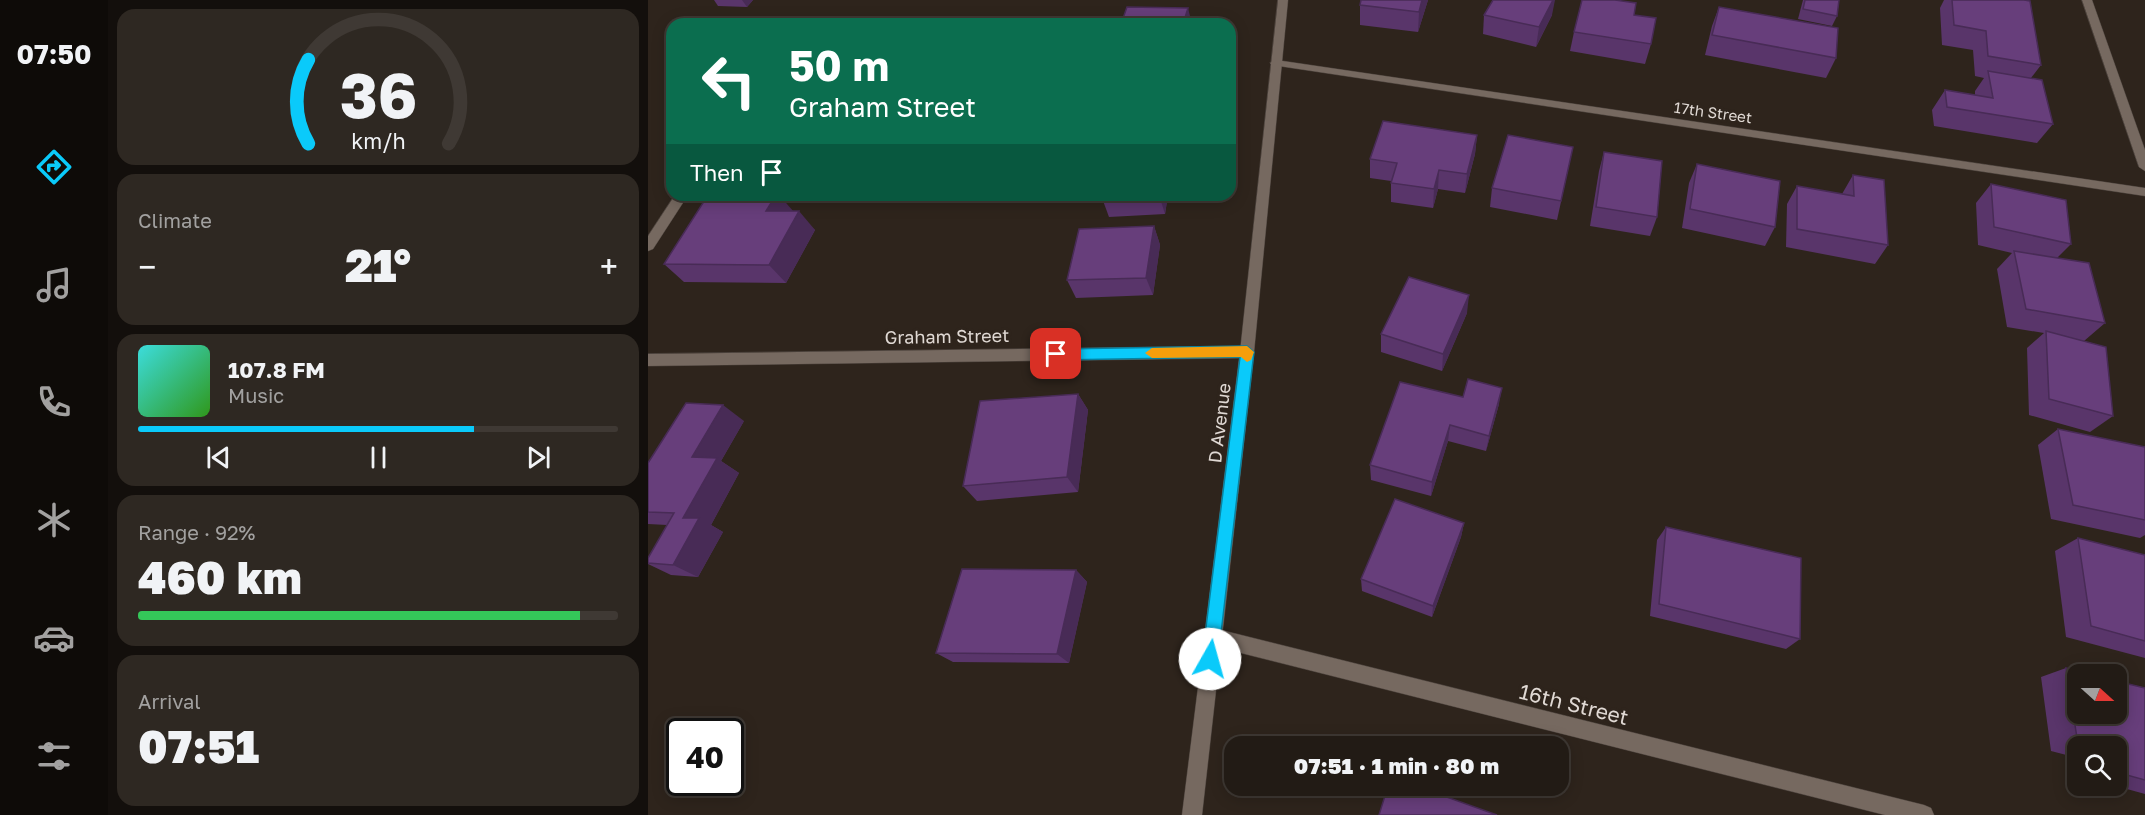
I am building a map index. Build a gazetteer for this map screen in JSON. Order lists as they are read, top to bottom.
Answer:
{
  "streets": {
    "street": [
      "17th Street",
      "Graham Street",
      "D Avenue",
      "16th Street"
    ]
  },
  "crossings": [
    ["17th Street", "D Avenue"],
    ["Graham Street", "D Avenue"],
    ["D Avenue", "16th Street"]
  ],
  "north": "right",
  "page": {
    "tabs": "07:50",
    "turn": ["50 m", "Graham Street"],
    "then": "Then",
    "tile": [
      "Climate",
      ["Range · 92%", "460 km"],
      ["Arrival", "07:51"]
    ],
    "heat": ["−", "21°", "+"],
    "song": ["107.8 FM", "Music"],
    "limit": "40",
    "trip": "07:51 · 1 min · 80 m",
    "gauge": ["36", "km/h"]
  }
}
